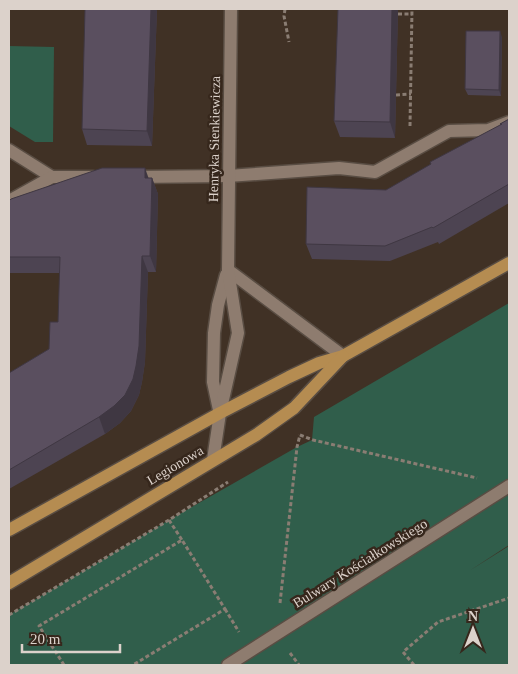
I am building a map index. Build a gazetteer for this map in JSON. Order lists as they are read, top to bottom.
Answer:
{
  "streets": {
    "main road": ["Legionowa"],
    "street": ["Henryka Sienkiewicza", "Bulwary Kościałkowskiego"]
  },
  "crossings": [
    ["Henryka Sienkiewicza", "Legionowa"]
  ],
  "scale_bar": "20 m",
  "north": "top"
}
